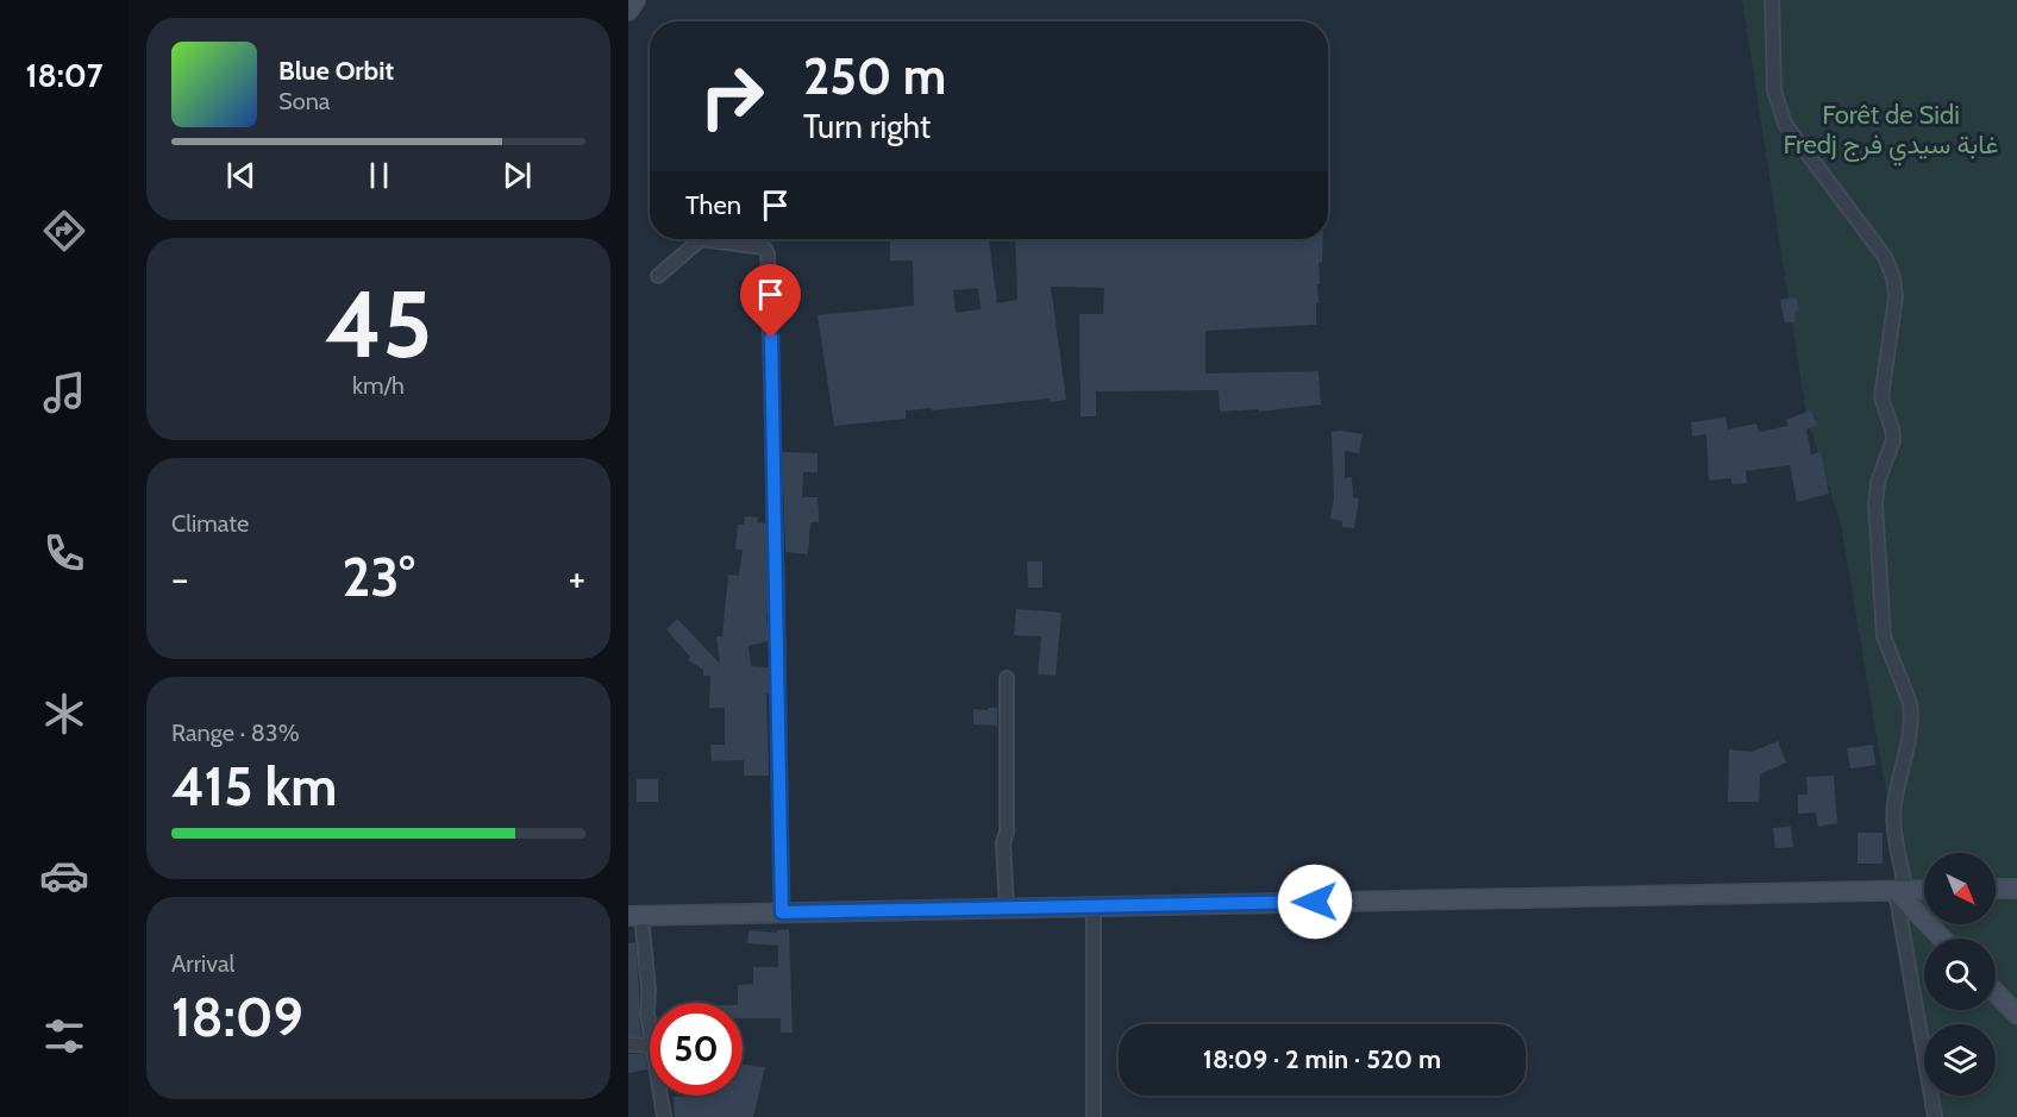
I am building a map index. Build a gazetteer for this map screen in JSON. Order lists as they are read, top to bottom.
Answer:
{
  "parks": ["Forêt de Sidi Fredj غابة سيدي فرج"],
  "north": "bottom right",
  "page": {
    "tabs": "18:07",
    "turn": ["250 m", "Turn right"],
    "song": ["Blue Orbit", "Sona"],
    "then": "Then",
    "tile": [
      ["45", "km/h"],
      "Climate",
      ["Range · 83%", "415 km"],
      ["Arrival", "18:09"]
    ],
    "heat": ["−", "23°", "+"],
    "limit": "50",
    "trip": "18:09 · 2 min · 520 m"
  }
}
